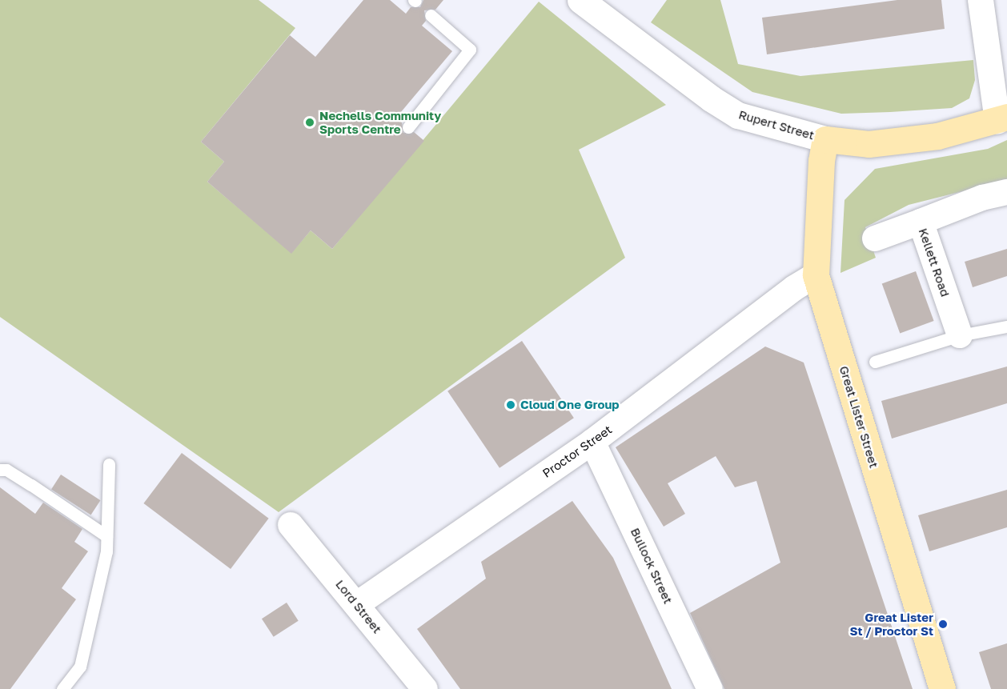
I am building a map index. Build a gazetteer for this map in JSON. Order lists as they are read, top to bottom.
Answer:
{
  "streets": {
    "main road": ["Rupert Street", "Great Lister Street"],
    "street": [
      "Kellett Road",
      "Proctor Street",
      "Bullock Street",
      "Lord Street"
    ]
  },
  "crossings": [
    ["Rupert Street", "Great Lister Street"],
    ["Great Lister Street", "Proctor Street"],
    ["Proctor Street", "Bullock Street"],
    ["Proctor Street", "Lord Street"]
  ],
  "places": ["Nechells Community Sports Centre", "Cloud One Group", "Great Lister St / Proctor St"]
}
